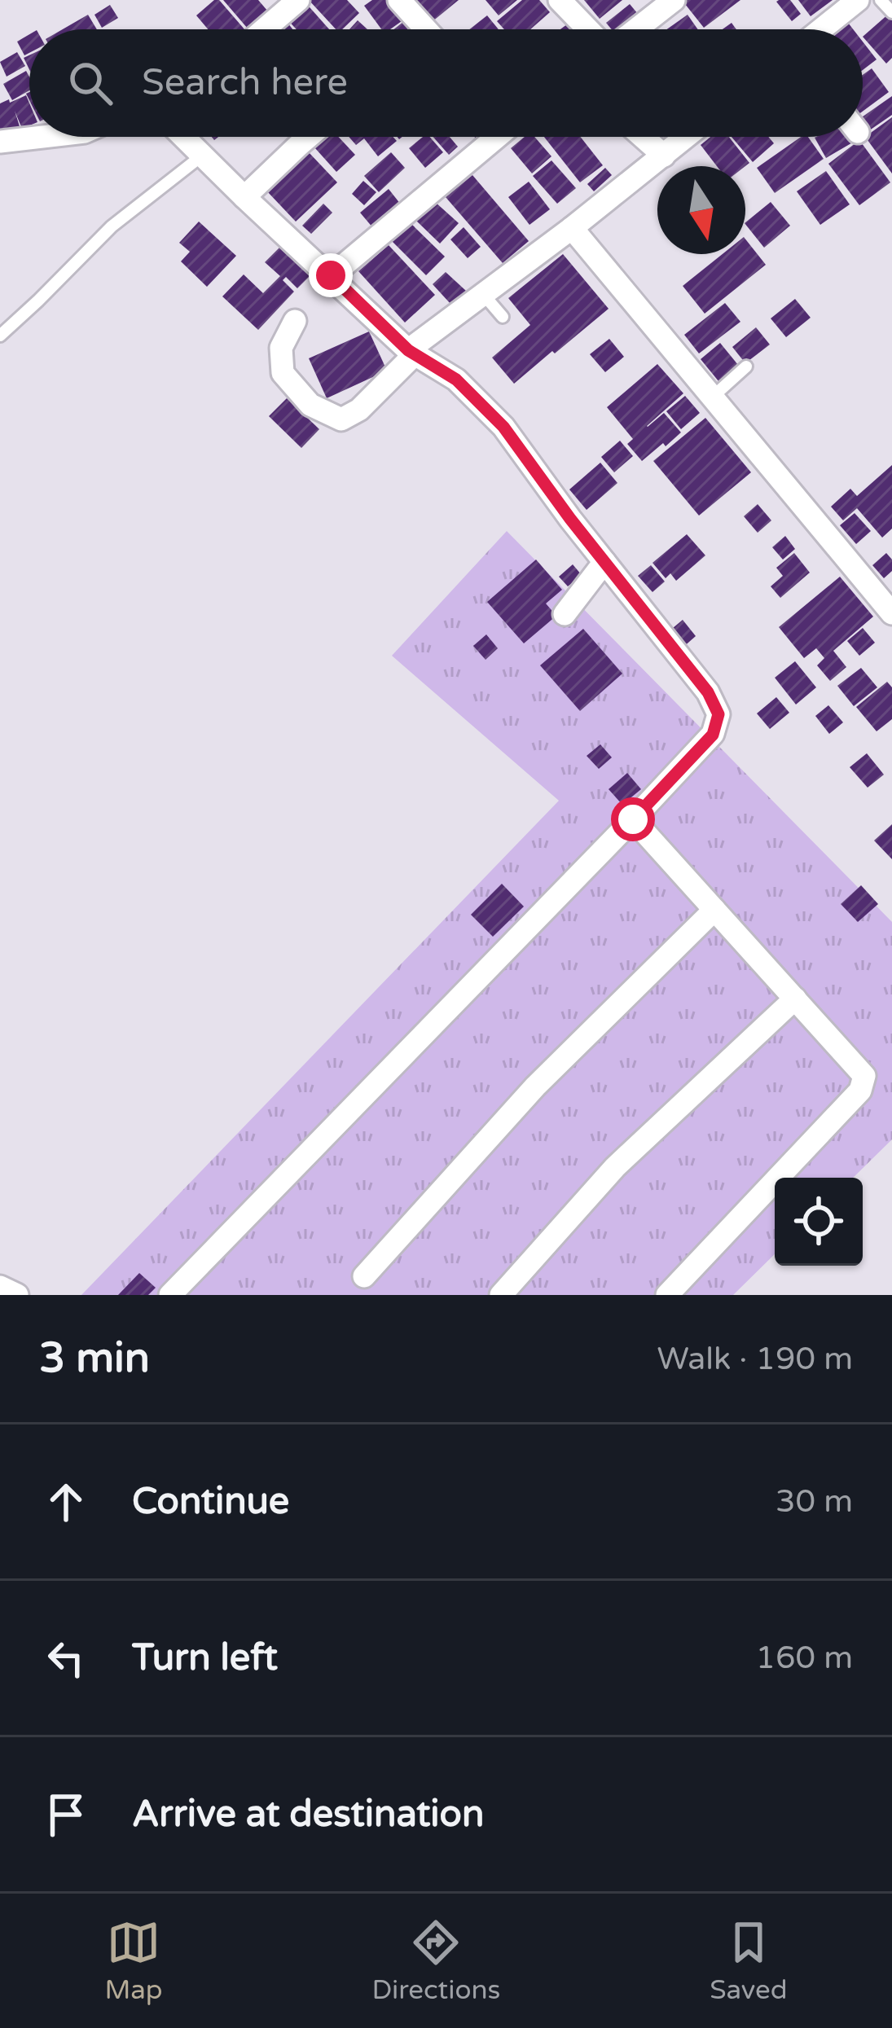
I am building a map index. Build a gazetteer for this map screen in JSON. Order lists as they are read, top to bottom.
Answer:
{
  "north": "bottom",
  "page": {
    "search": "Search here",
    "heading": ["3 min", "Walk · 190 m"],
    "list": [
      ["Continue", "30 m"],
      ["Turn left", "160 m"],
      "Arrive at destination"
    ],
    "nav": ["Map", "Directions", "Saved"]
  }
}
